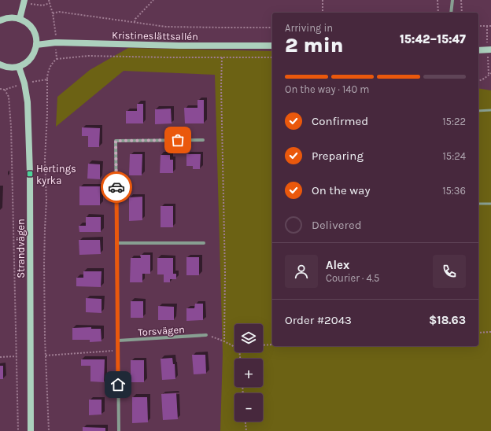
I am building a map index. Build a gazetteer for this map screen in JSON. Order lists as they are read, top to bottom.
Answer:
{
  "streets": {
    "street": ["Kristineslättsallén", "Strandvägen", "Torsvägen"]
  },
  "places": {
    "transit": ["Hertings kyrka"]
  },
  "page": {
    "heading": ["2 min", "Arriving in", "15:42–15:47"],
    "panel": [
      "Alex",
      "Courier · 4.5",
      "Order #2043",
      "$18.63"
    ],
    "bar": "On the way · 140 m",
    "list": [
      ["Confirmed", "15:22"],
      ["Preparing", "15:24"],
      ["On the way", "15:36"],
      "Delivered"
    ],
    "map_buttons": ["+", "−"]
  }
}
